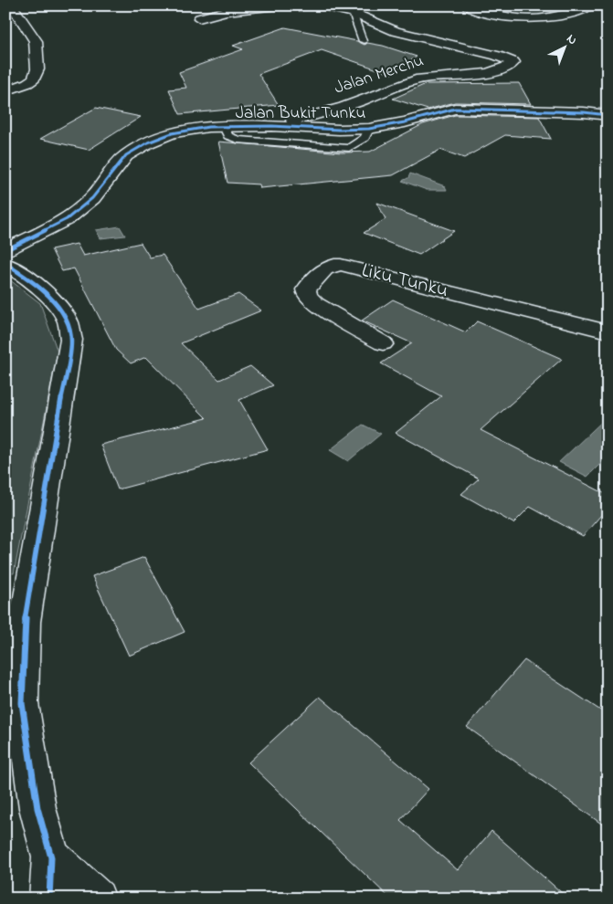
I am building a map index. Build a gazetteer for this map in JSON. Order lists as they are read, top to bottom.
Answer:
{
  "streets": {
    "street": ["Jalan Merchu", "Jalan Bukit Tunku", "Liku Tunku"]
  },
  "crossings": [
    ["Jalan Merchu", "Jalan Bukit Tunku"]
  ],
  "north": "top right"
}
